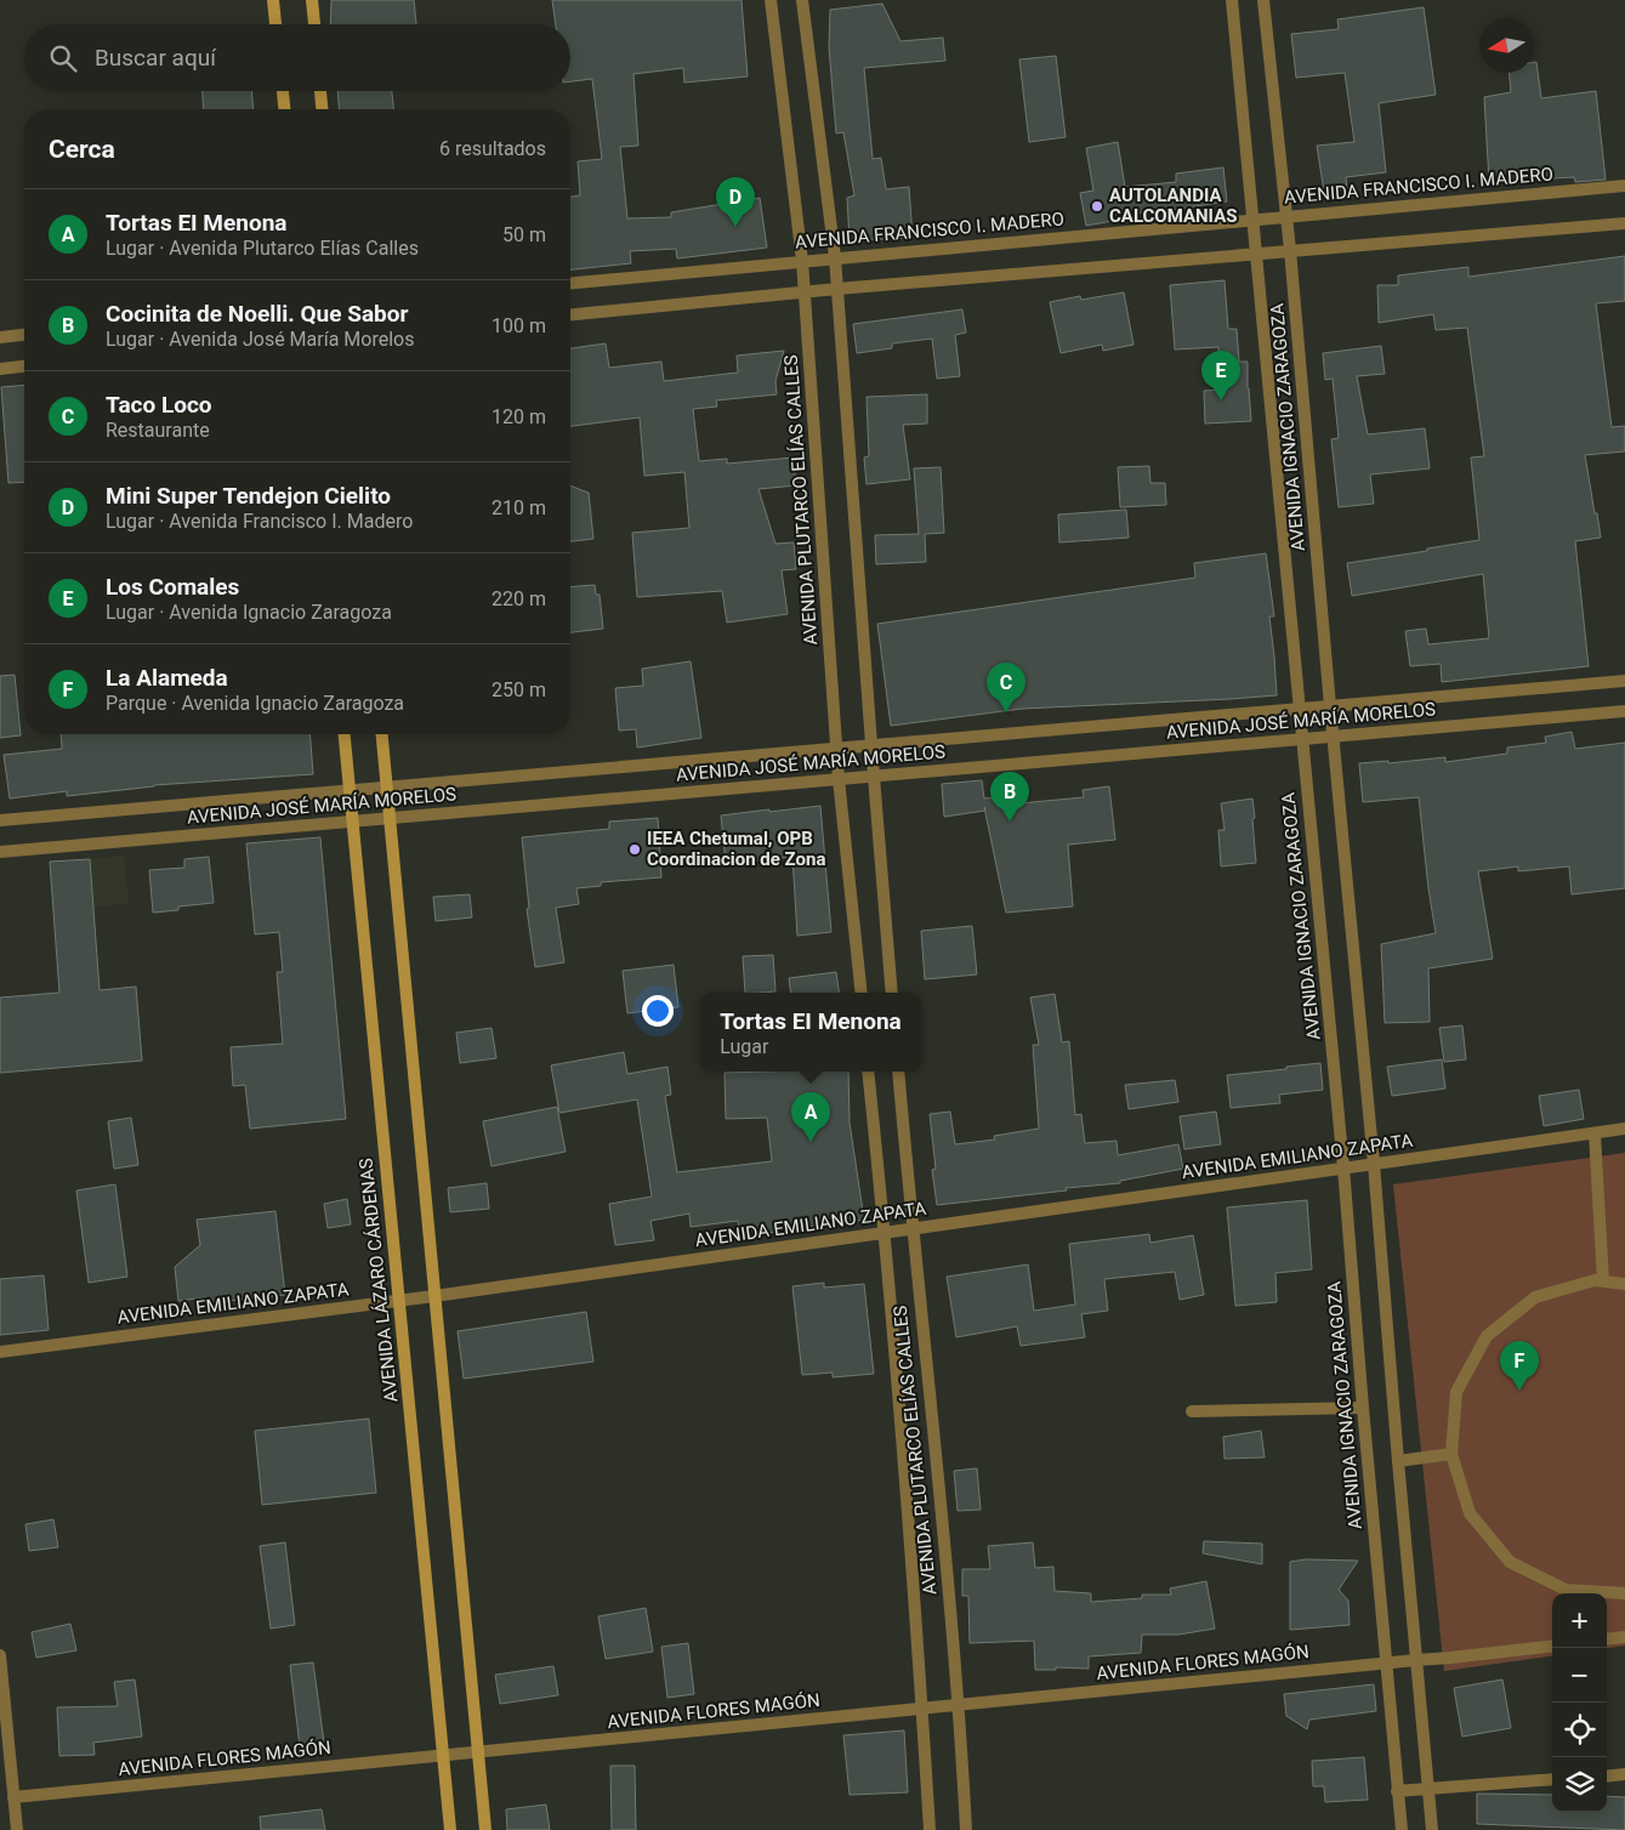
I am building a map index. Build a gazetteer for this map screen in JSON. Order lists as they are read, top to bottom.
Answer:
{
  "streets": {
    "main road": ["AVENIDA LÁZARO CÁRDENAS"],
    "street": [
      "AVENIDA FRANCISCO I. MADERO",
      "AVENIDA IGNACIO ZARAGOZA",
      "AVENIDA PLUTARCO ELÍAS CALLES",
      "AVENIDA JOSÉ MARÍA MORELOS",
      "AVENIDA EMILIANO ZAPATA",
      "AVENIDA FLORES MAGÓN"
    ]
  },
  "crossings": [
    ["AVENIDA FRANCISCO I. MADERO", "AVENIDA IGNACIO ZARAGOZA"],
    ["AVENIDA FRANCISCO I. MADERO", "AVENIDA PLUTARCO ELÍAS CALLES"],
    ["AVENIDA IGNACIO ZARAGOZA", "AVENIDA JOSÉ MARÍA MORELOS"],
    ["AVENIDA IGNACIO ZARAGOZA", "AVENIDA EMILIANO ZAPATA"],
    ["AVENIDA IGNACIO ZARAGOZA", "AVENIDA FLORES MAGÓN"],
    ["AVENIDA PLUTARCO ELÍAS CALLES", "AVENIDA JOSÉ MARÍA MORELOS"],
    ["AVENIDA PLUTARCO ELÍAS CALLES", "AVENIDA EMILIANO ZAPATA"],
    ["AVENIDA PLUTARCO ELÍAS CALLES", "AVENIDA FLORES MAGÓN"],
    ["AVENIDA JOSÉ MARÍA MORELOS", "AVENIDA LÁZARO CÁRDENAS"],
    ["AVENIDA EMILIANO ZAPATA", "AVENIDA LÁZARO CÁRDENAS"],
    ["AVENIDA LÁZARO CÁRDENAS", "AVENIDA FLORES MAGÓN"]
  ],
  "places": ["AUTOLANDIA CALCOMANIAS", "IEEA Chetumal, OPB Coordinacion de Zona"],
  "north": "left",
  "page": {
    "search": "Buscar aquí",
    "heading": ["Cerca", "6 resultados"],
    "pins": [
      "D",
      "E",
      "C",
      "B",
      "A",
      "F"
    ],
    "list": [
      {
        "mark": "A",
        "name": "Tortas EI Menona",
        "note": "Lugar · Avenida Plutarco Elías Calles",
        "value": "50 m"
      },
      {
        "mark": "B",
        "name": "Cocinita de Noelli. Que Sabor",
        "note": "Lugar · Avenida José María Morelos",
        "value": "100 m"
      },
      {
        "mark": "C",
        "name": "Taco Loco",
        "note": "Restaurante",
        "value": "120 m"
      },
      {
        "mark": "D",
        "name": "Mini Super Tendejon Cielito",
        "note": "Lugar · Avenida Francisco I. Madero",
        "value": "210 m"
      },
      {
        "mark": "E",
        "name": "Los Comales",
        "note": "Lugar · Avenida Ignacio Zaragoza",
        "value": "220 m"
      },
      {
        "mark": "F",
        "name": "La Alameda",
        "note": "Parque · Avenida Ignacio Zaragoza",
        "value": "250 m"
      }
    ],
    "popup": ["Tortas EI Menona", "Lugar"],
    "map_buttons": ["+", "−"]
  }
}
